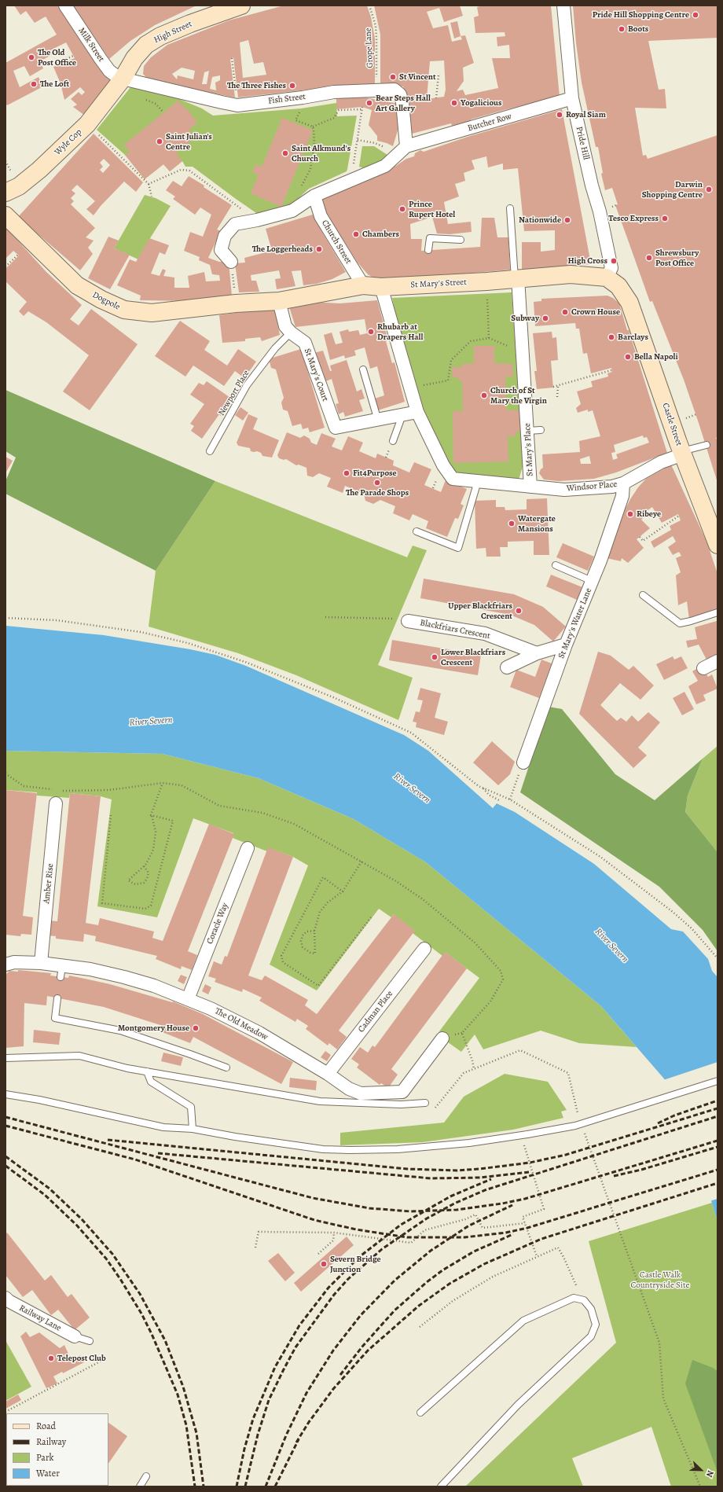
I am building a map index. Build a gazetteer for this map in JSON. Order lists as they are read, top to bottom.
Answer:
{
  "streets": {
    "street": [
      "High Street",
      "Milk Street",
      "Fish Street",
      "Butcher Row",
      "Wyle Cop",
      "Pride Hill",
      "Church Street",
      "St Mary's Street",
      "Dogpole",
      "St Mary's Court",
      "Castle Street",
      "St Mary's Place",
      "Windsor Place",
      "St Mary's Water Lane",
      "Blackfriars Crescent",
      "Amber Rise",
      "Coracle Way",
      "Cadman Place",
      "The Old Meadow",
      "Railway Lane"
    ],
    "lane": ["Newport Place"],
    "path": ["Grope Lane"]
  },
  "crossings": [
    ["High Street", "Milk Street"],
    ["High Street", "Fish Street"],
    ["High Street", "Wyle Cop"],
    ["Milk Street", "Fish Street"],
    ["Milk Street", "Wyle Cop"],
    ["Grope Lane", "Fish Street"],
    ["Fish Street", "Butcher Row"],
    ["Fish Street", "Wyle Cop"],
    ["Butcher Row", "Pride Hill"],
    ["Pride Hill", "St Mary's Street"],
    ["Pride Hill", "Castle Street"],
    ["Church Street", "St Mary's Street"],
    ["St Mary's Street", "Dogpole"],
    ["St Mary's Street", "St Mary's Court"],
    ["St Mary's Street", "Castle Street"],
    ["St Mary's Street", "St Mary's Place"],
    ["St Mary's Court", "Newport Place"],
    ["Castle Street", "Windsor Place"],
    ["St Mary's Place", "Windsor Place"],
    ["Windsor Place", "St Mary's Water Lane"],
    ["Amber Rise", "The Old Meadow"],
    ["Coracle Way", "The Old Meadow"],
    ["Cadman Place", "The Old Meadow"]
  ],
  "water": ["River Severn"],
  "parks": ["Castle Walk Countryside Site"],
  "places": [
    "Pride Hill Shopping Centre",
    "Boots",
    "The Old Post Office",
    "St Vincent",
    "The Loft",
    "The Three Fishes",
    "Bear Steps Hall Art Gallery",
    "Yogalicious",
    "Royal Siam",
    "Saint Julian's Centre",
    "Saint Alkmund's Church",
    "Darwin Shopping Centre",
    "Prince Rupert Hotel",
    "Tesco Express",
    "Nationwide",
    "Chambers",
    "The Loggerheads",
    "Shrewsbury Post Office",
    "High Cross",
    "Crown House",
    "Subway",
    "Rhubarb at Drapers Hall",
    "Barclays",
    "Bella Napoli",
    "Church of St Mary the Virgin",
    "Fit4Purpose",
    "The Parade Shops",
    "Ribeye",
    "Watergate Mansions",
    "Upper Blackfriars Crescent",
    "Lower Blackfriars Crescent",
    "Montgomery House",
    "Severn Bridge Junction",
    "Telepost Club"
  ],
  "legend": [
    "Road",
    "Railway",
    "Park",
    "Water"
  ],
  "north": "bottom right"
}
